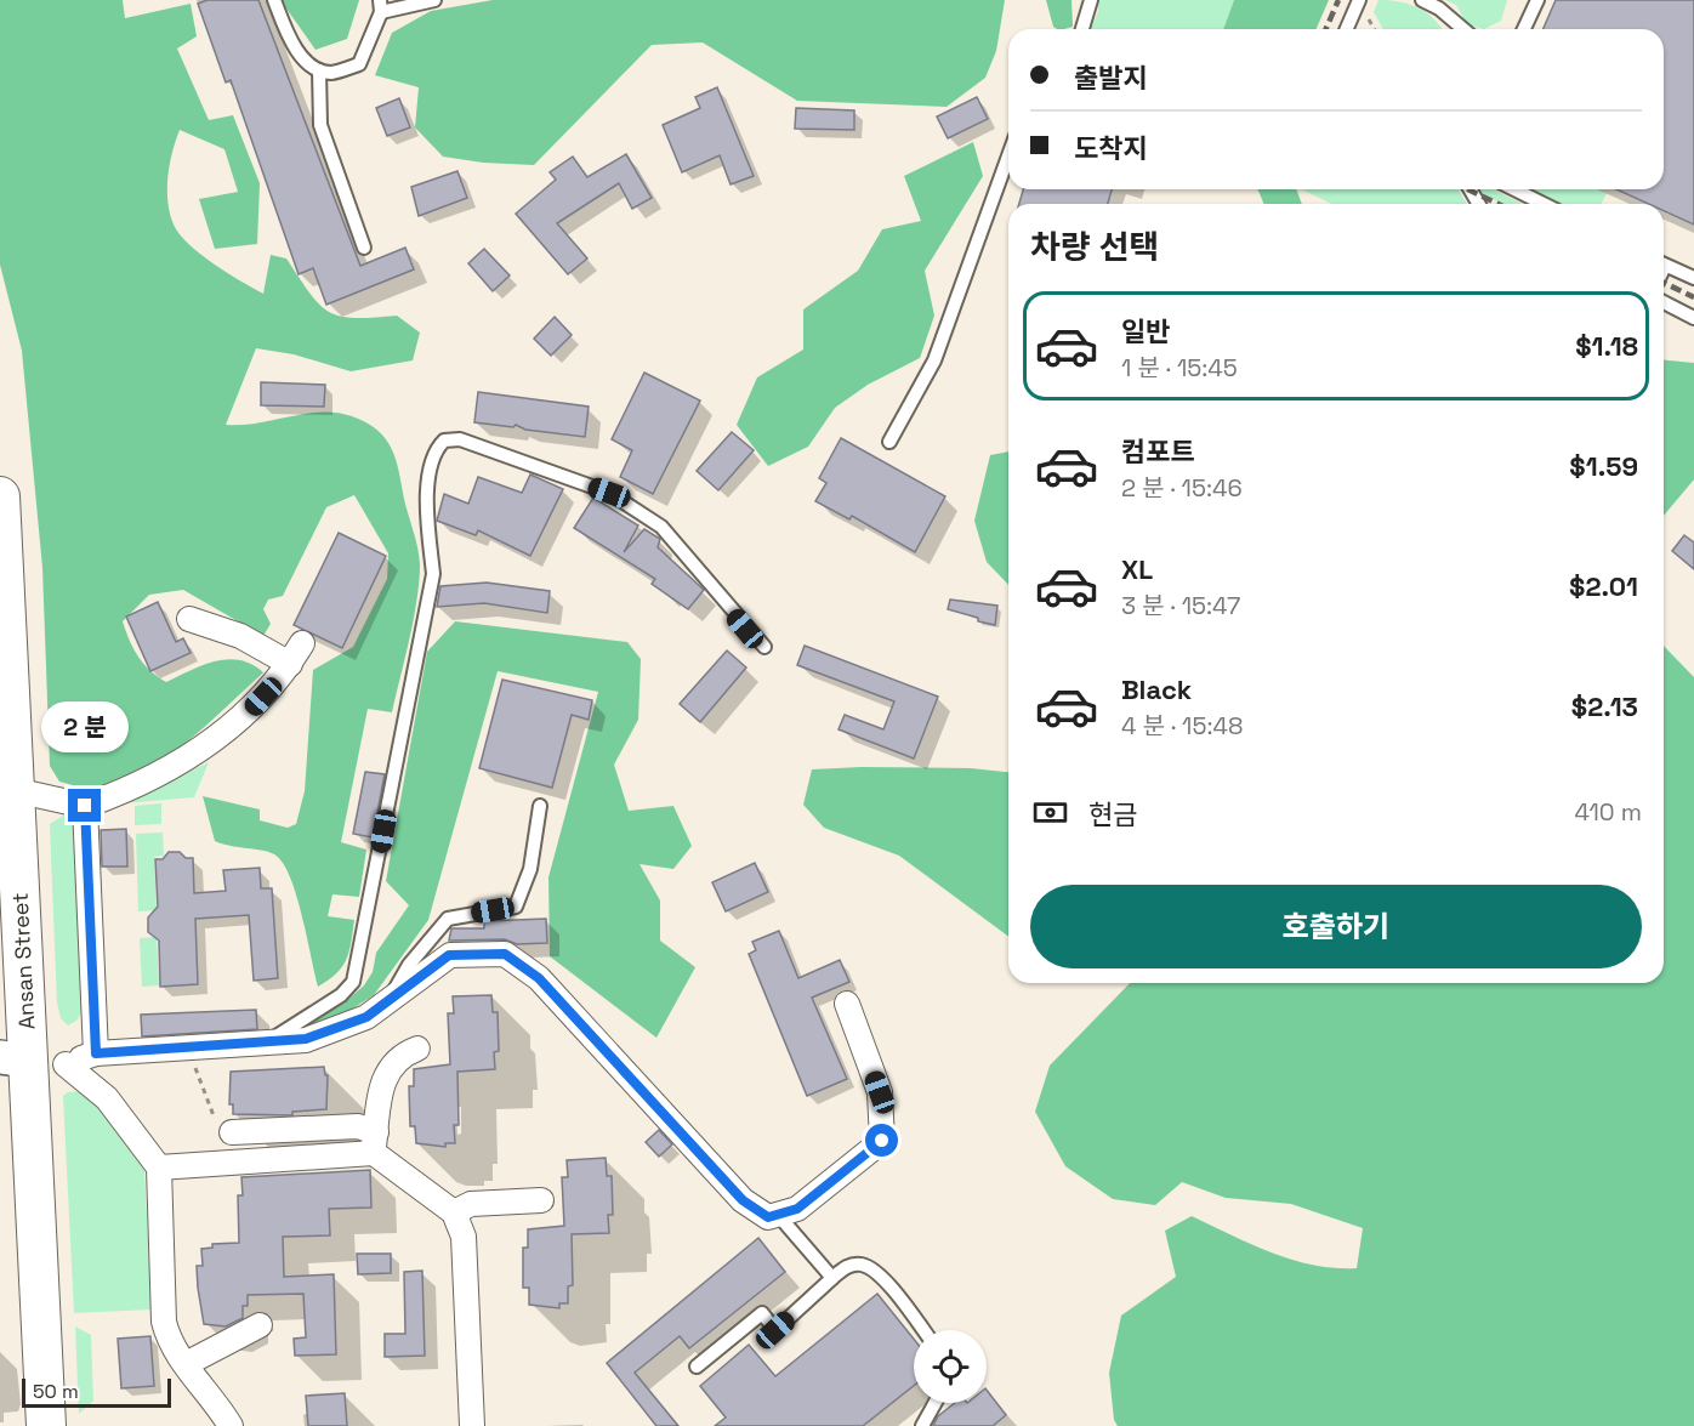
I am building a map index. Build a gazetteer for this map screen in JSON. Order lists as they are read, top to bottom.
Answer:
{
  "streets": {
    "main road": ["Ansan Street"]
  },
  "scale_bar": "50 m",
  "page": {
    "banner": ["출발지", "도착지"],
    "heading": "차량 선택",
    "list": [
      {
        "name": "일반",
        "note": "1 분 · 15:45",
        "value": "$1.18"
      },
      {
        "name": "컴포트",
        "note": "2 분 · 15:46",
        "value": "$1.59"
      },
      {
        "name": "XL",
        "note": "3 분 · 15:47",
        "value": "$2.01"
      },
      {
        "name": "Black",
        "note": "4 분 · 15:48",
        "value": "$2.13"
      }
    ],
    "bubble": "2 분",
    "pay": ["현금", "410 m"],
    "buttons": "호출하기",
    "scale": "50 m"
  }
}
